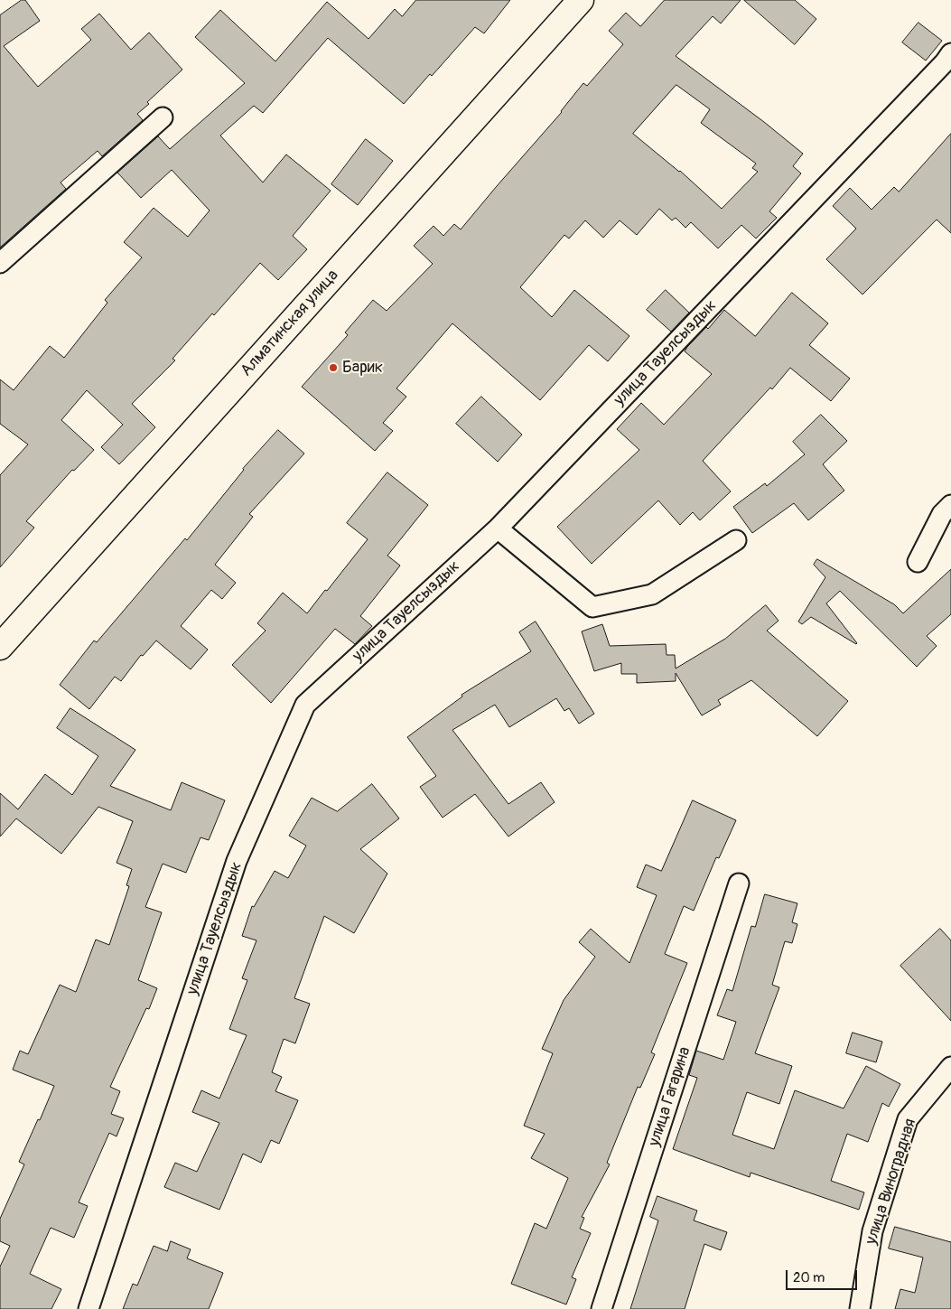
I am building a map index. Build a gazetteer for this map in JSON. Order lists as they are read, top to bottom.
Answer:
{
  "streets": {
    "main road": ["Алматинская улица"],
    "street": ["улица Тауелсыздык", "улица Гагарина", "улица Виноградная"]
  },
  "places": ["Барик"],
  "scale_bar": "20 m"
}
